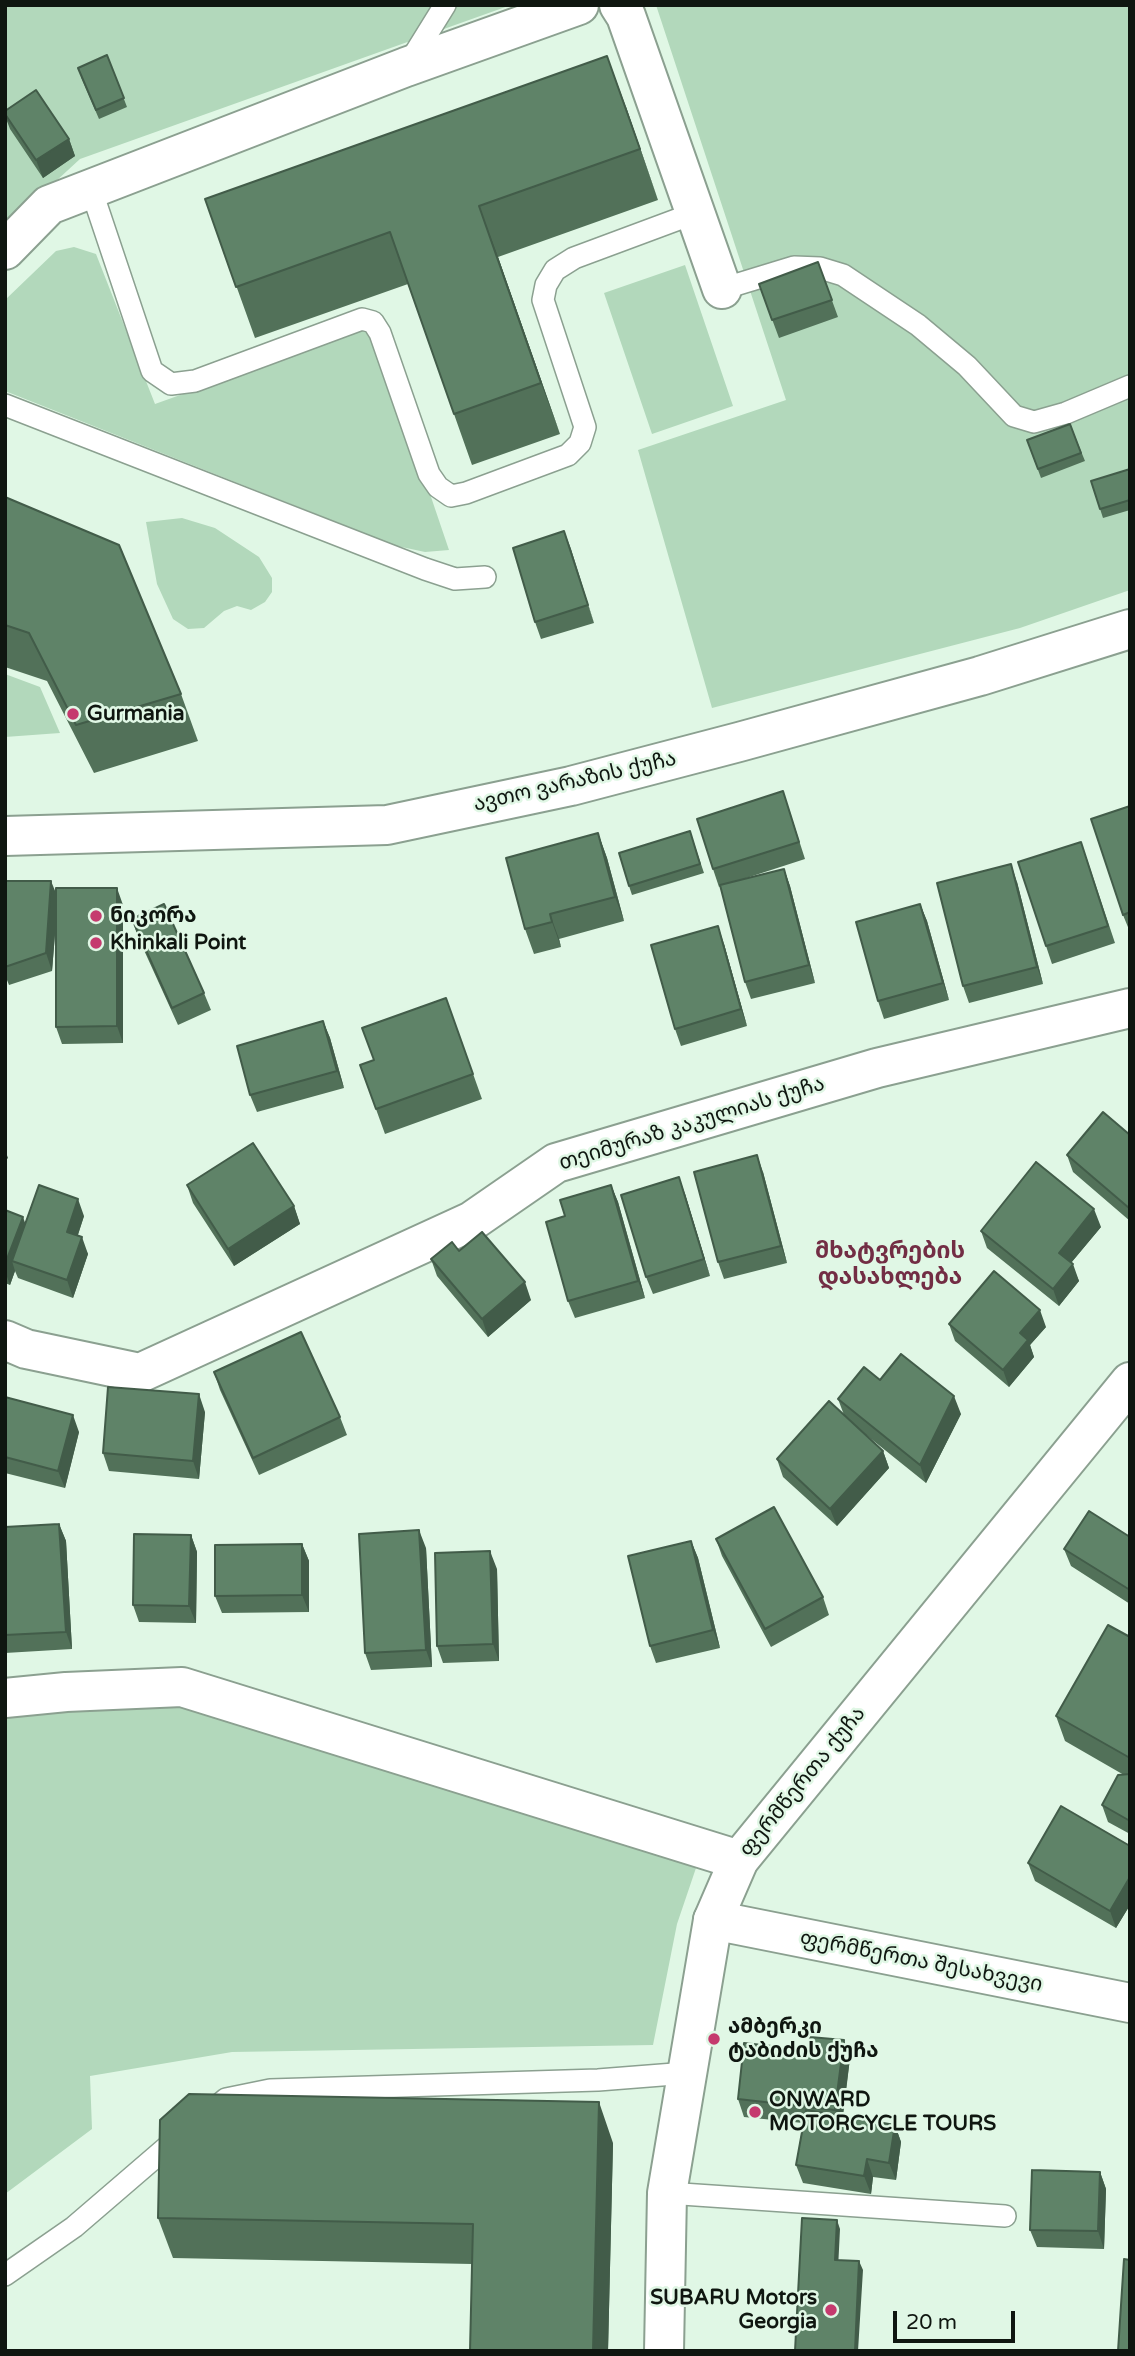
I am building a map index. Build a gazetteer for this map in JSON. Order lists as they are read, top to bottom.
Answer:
{
  "streets": {
    "street": [
      "ავთო ვარაზის ქუჩა",
      "თეიმურაზ კაკულიას ქუჩა",
      "ფერმწერთა ქუჩა",
      "ფერმწერთა შესახვევი"
    ]
  },
  "crossings": [
    ["ფერმწერთა ქუჩა", "ფერმწერთა შესახვევი"]
  ],
  "districts": ["მხატვრების დასახლება"],
  "places": [
    "Gurmania",
    "ნიკორა",
    "Khinkali Point",
    "ამბერკი ტაბიძის ქუჩა",
    "ONWARD MOTORCYCLE TOURS",
    "SUBARU Motors Georgia"
  ],
  "scale_bar": "20 m"
}
